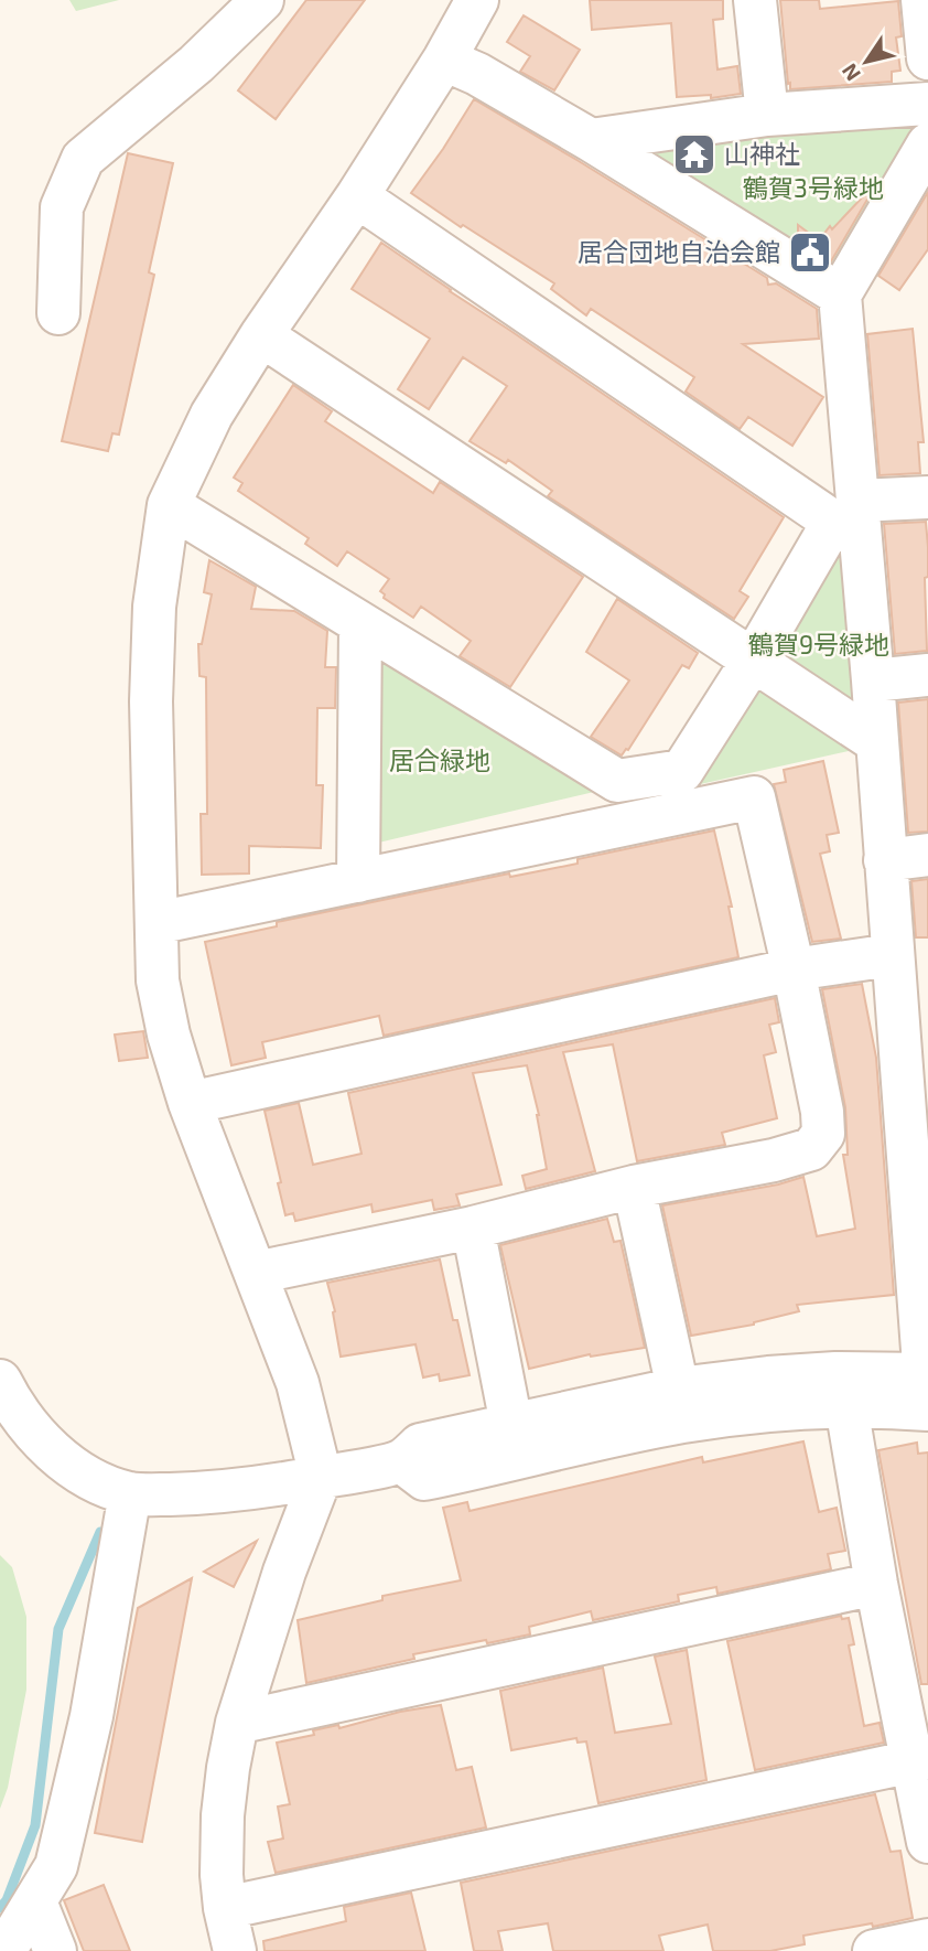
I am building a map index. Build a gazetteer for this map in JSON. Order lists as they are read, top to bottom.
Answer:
{
  "parks": ["鶴賀3号緑地", "鶴賀9号緑地", "居合緑地"],
  "places": {
    "temple": ["山神社"],
    "public building": ["居合団地自治会館"]
  },
  "north": "bottom left"
}
